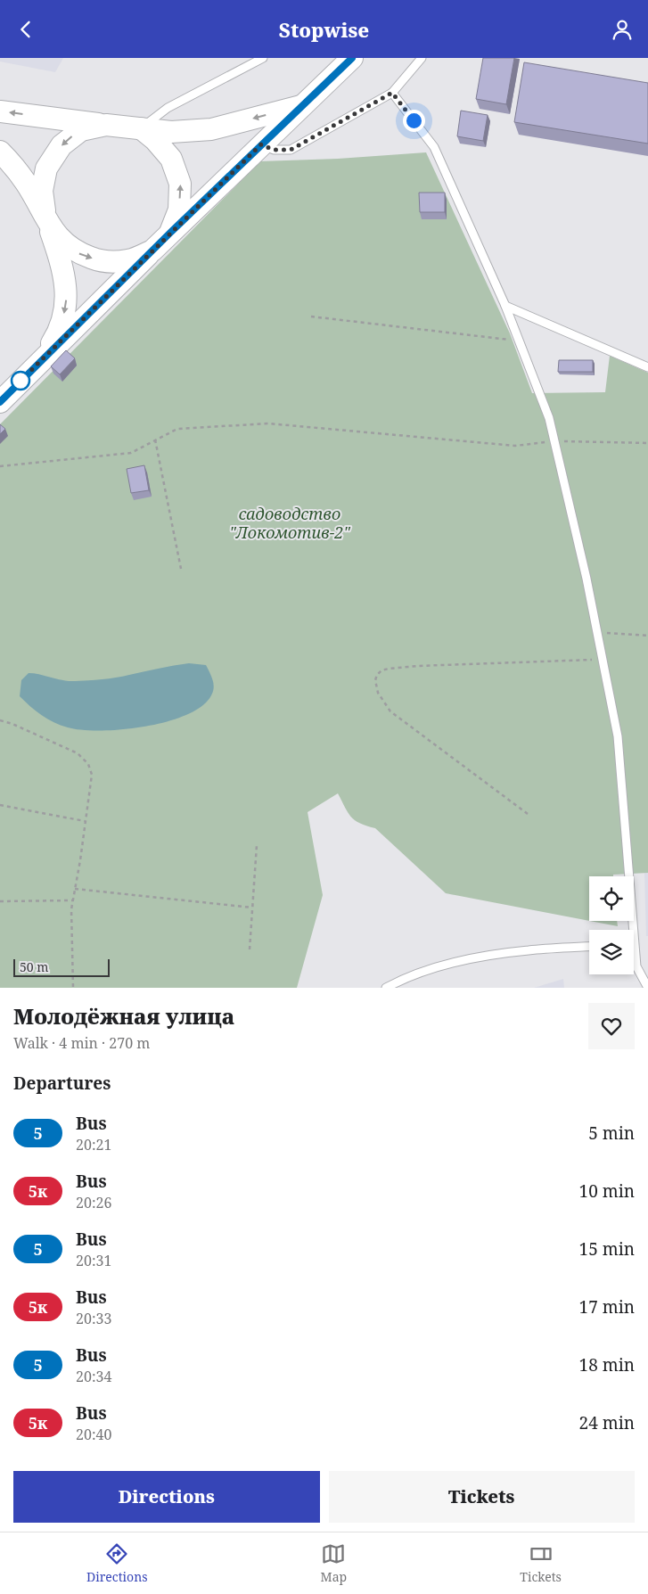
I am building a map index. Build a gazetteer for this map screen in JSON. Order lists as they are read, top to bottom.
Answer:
{
  "parks": ["садоводство \"Локомотив-2\""],
  "lines": ["bus line 5"],
  "scale_bar": "50 m",
  "page": {
    "header": "Stopwise",
    "scale": "50 m",
    "heading": [
      ["Молодёжная улица", "Walk · 4 min · 270 m"],
      "Departures"
    ],
    "list": [
      {
        "mark": "5",
        "name": "Bus",
        "note": "20:21",
        "value": "5 min"
      },
      {
        "mark": "5к",
        "name": "Bus",
        "note": "20:26",
        "value": "10 min"
      },
      {
        "mark": "5",
        "name": "Bus",
        "note": "20:31",
        "value": "15 min"
      },
      {
        "mark": "5к",
        "name": "Bus",
        "note": "20:33",
        "value": "17 min"
      },
      {
        "mark": "5",
        "name": "Bus",
        "note": "20:34",
        "value": "18 min"
      },
      {
        "mark": "5к",
        "name": "Bus",
        "note": "20:40",
        "value": "24 min"
      }
    ],
    "buttons": ["Directions", "Tickets"],
    "tabs": ["Directions", "Map", "Tickets"]
  }
}
